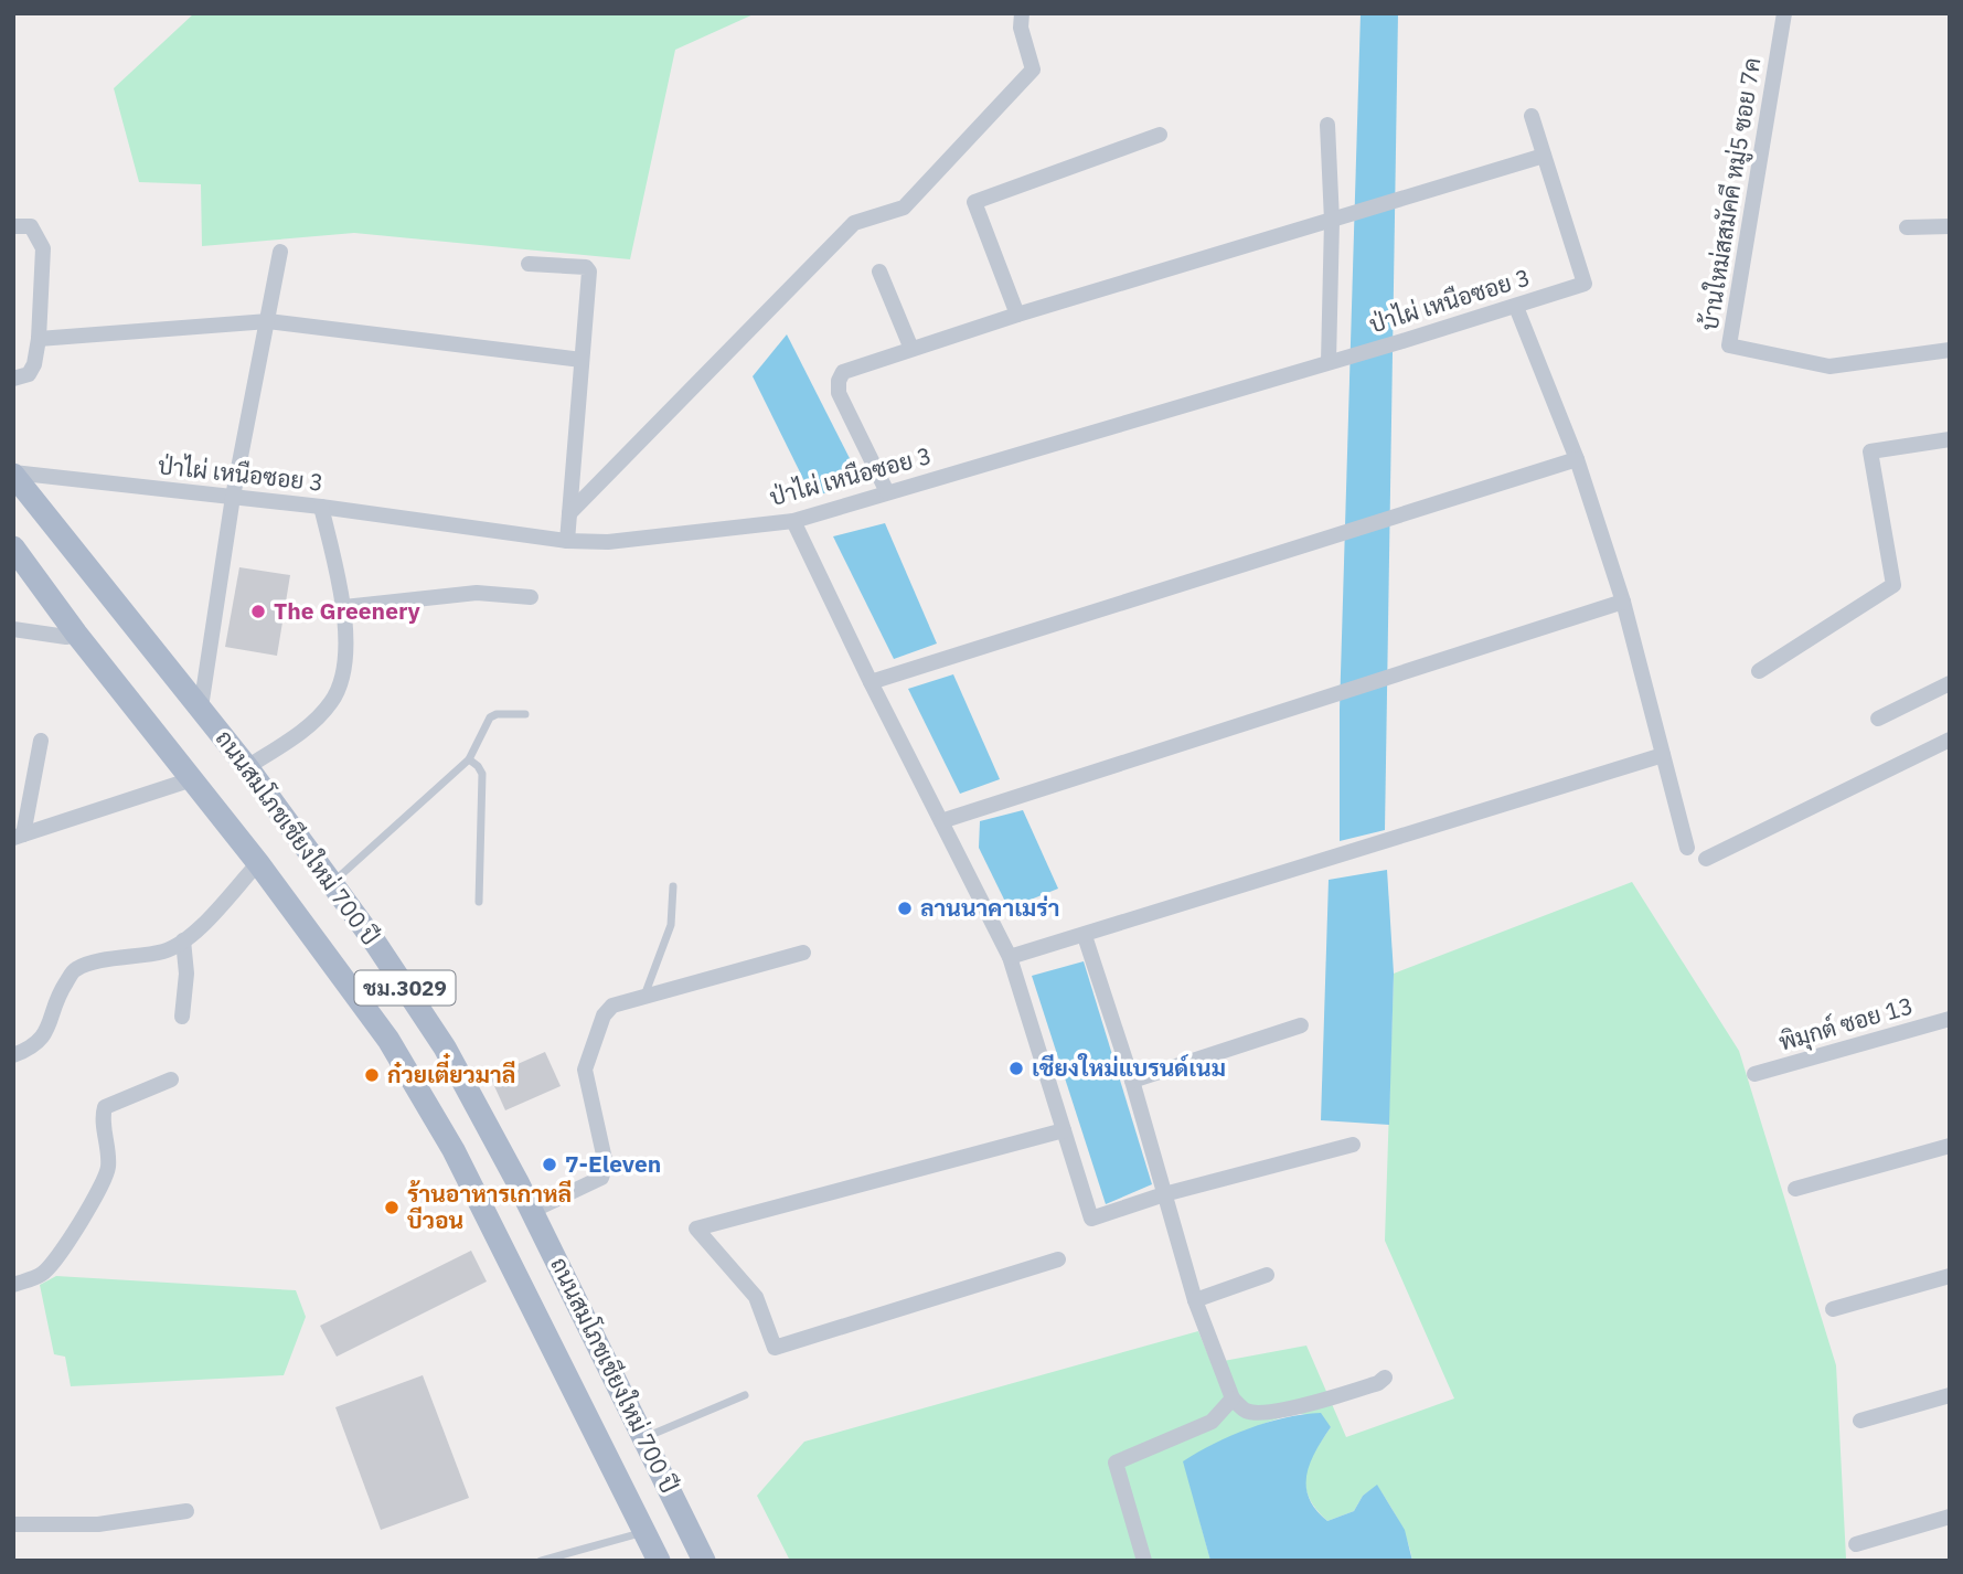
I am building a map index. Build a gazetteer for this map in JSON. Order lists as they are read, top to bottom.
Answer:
{
  "streets": {
    "main road": ["ถนนสมโภชเชียงใหม่ 700 ปี", "ชม.3029"],
    "street": ["บ้านใหม่สสมัคคี หมู่5 ซอย 7ค", "ป่าไผ่ เหนือซอย 3", "พิมุกต์ ซอย 13"]
  },
  "crossings": [
    ["ป่าไผ่ เหนือซอย 3", "ถนนสมโภชเชียงใหม่ 700 ปี"]
  ],
  "places": [
    "The Greenery",
    "ลานนาคาเมร่า",
    "เชียงใหม่แบรนด์เนม",
    "ก๋วยเตี๋ยวมาลี",
    "7-Eleven",
    "ร้านอาหารเกาหลี บีวอน"
  ]
}
